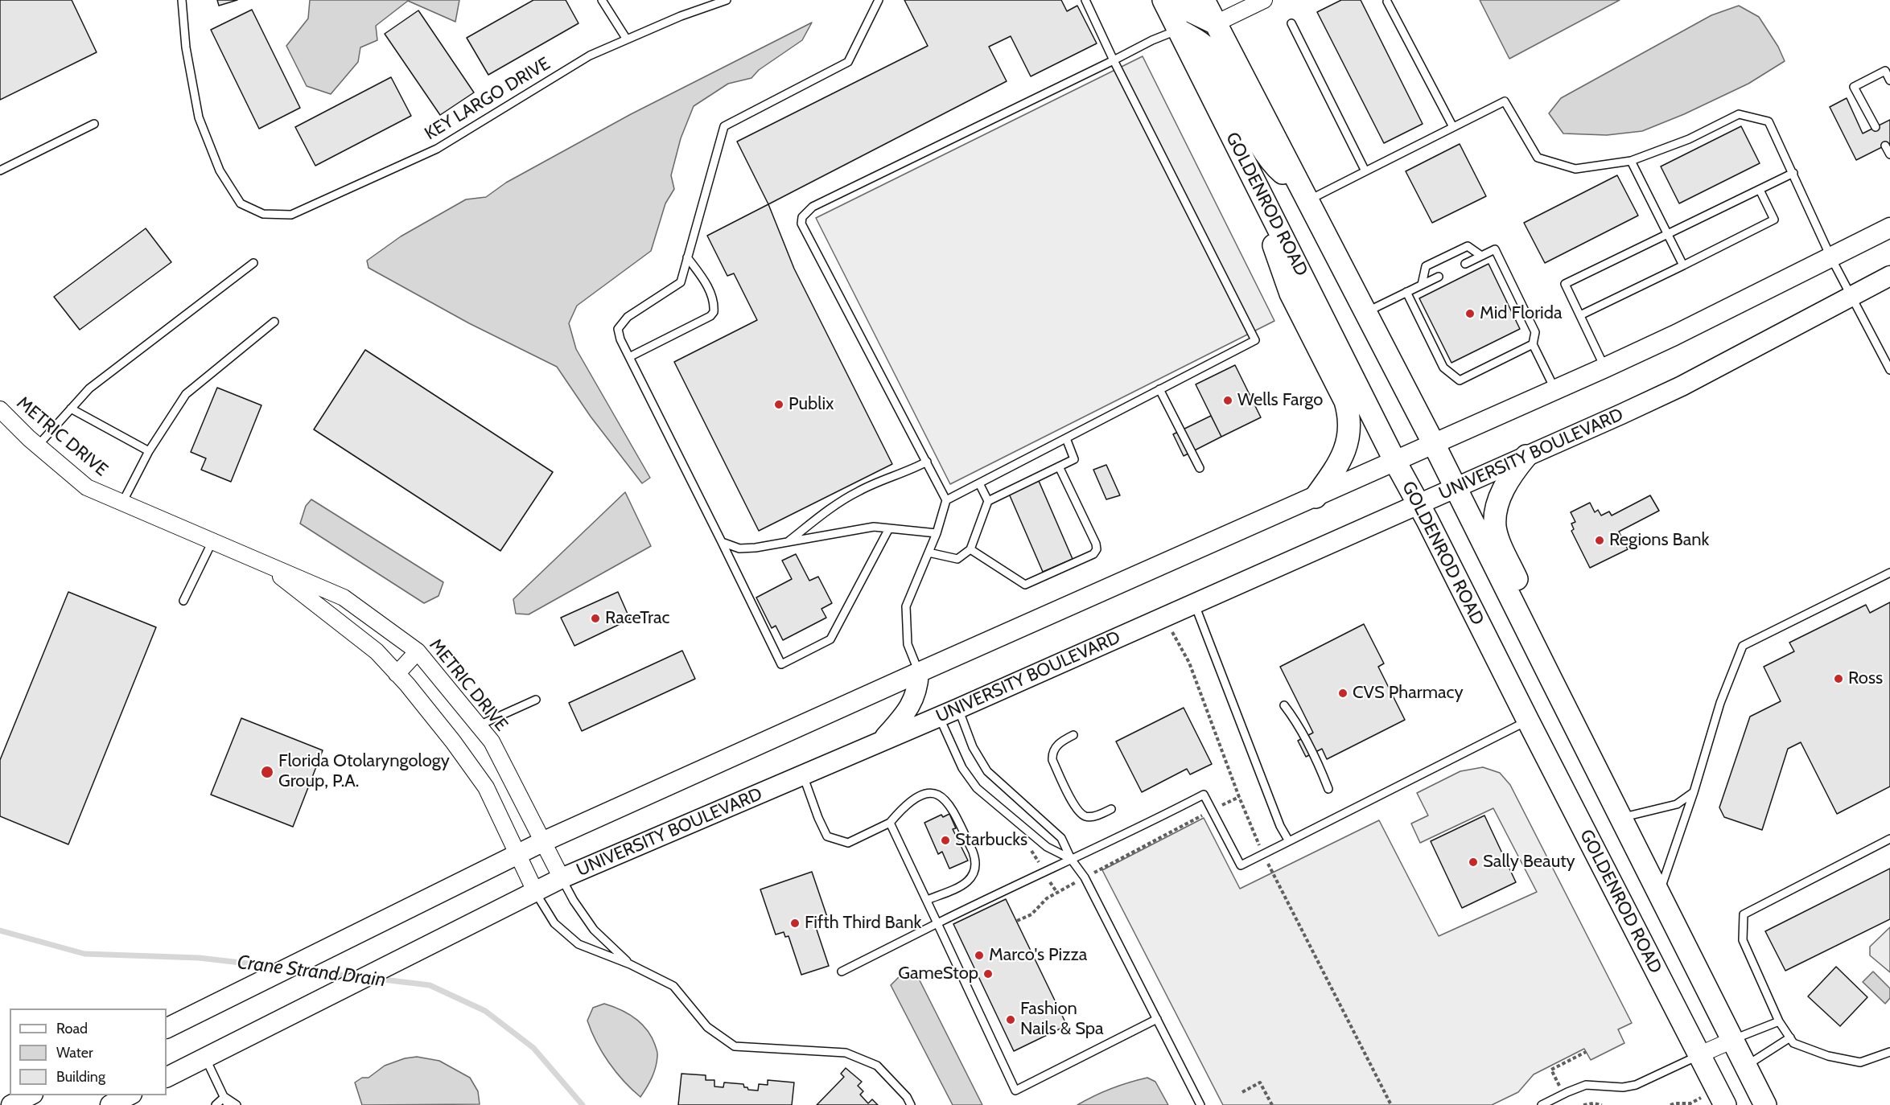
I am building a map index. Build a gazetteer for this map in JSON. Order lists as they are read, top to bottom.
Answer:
{
  "streets": {
    "main road": ["GOLDENROD ROAD"],
    "street": ["METRIC DRIVE", "UNIVERSITY BOULEVARD"],
    "lane": ["KEY LARGO DRIVE"]
  },
  "crossings": [
    ["GOLDENROD ROAD", "UNIVERSITY BOULEVARD"],
    ["METRIC DRIVE", "UNIVERSITY BOULEVARD"]
  ],
  "water": ["Crane Strand Drain"],
  "places": [
    "Mid Florida",
    "Wells Fargo",
    "Publix",
    "Regions Bank",
    "RaceTrac",
    "Ross",
    "CVS Pharmacy",
    "Florida Otolaryngology Group, P.A.",
    "Starbucks",
    "Sally Beauty",
    "Fifth Third Bank",
    "Marco's Pizza",
    "GameStop",
    "Fashion Nails & Spa"
  ],
  "legend": ["Road", "Water", "Building"]
}
